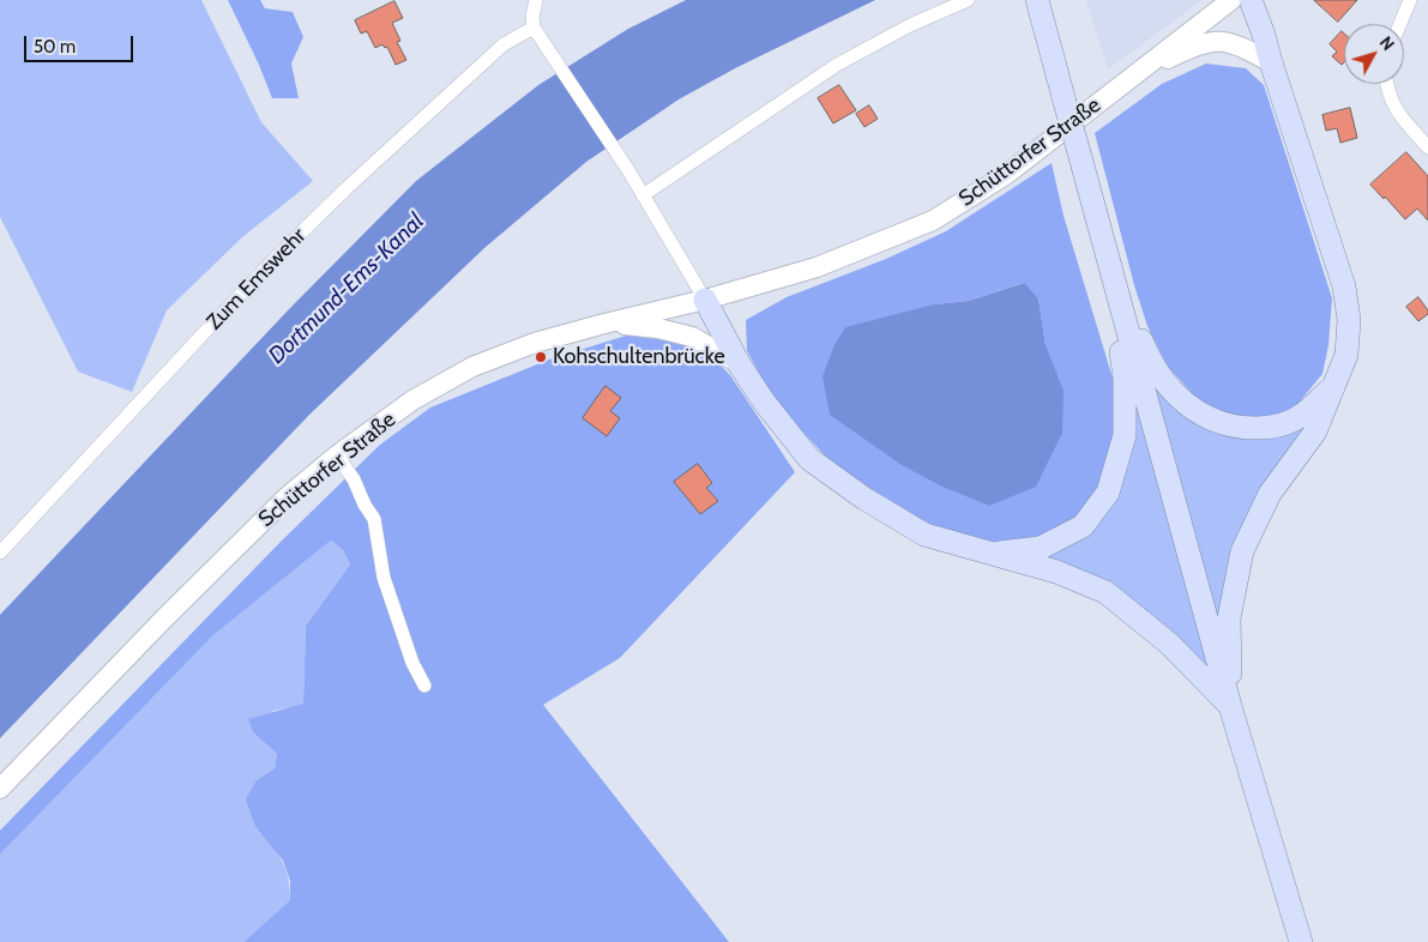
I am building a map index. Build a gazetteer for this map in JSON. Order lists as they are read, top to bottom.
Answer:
{
  "streets": {
    "main road": ["Schüttorfer Straße"],
    "street": ["Zum Emswehr"]
  },
  "water": ["Dortmund-Ems-Kanal"],
  "places": ["Kohschultenbrücke"],
  "scale_bar": "50 m",
  "north": "top right"
}
